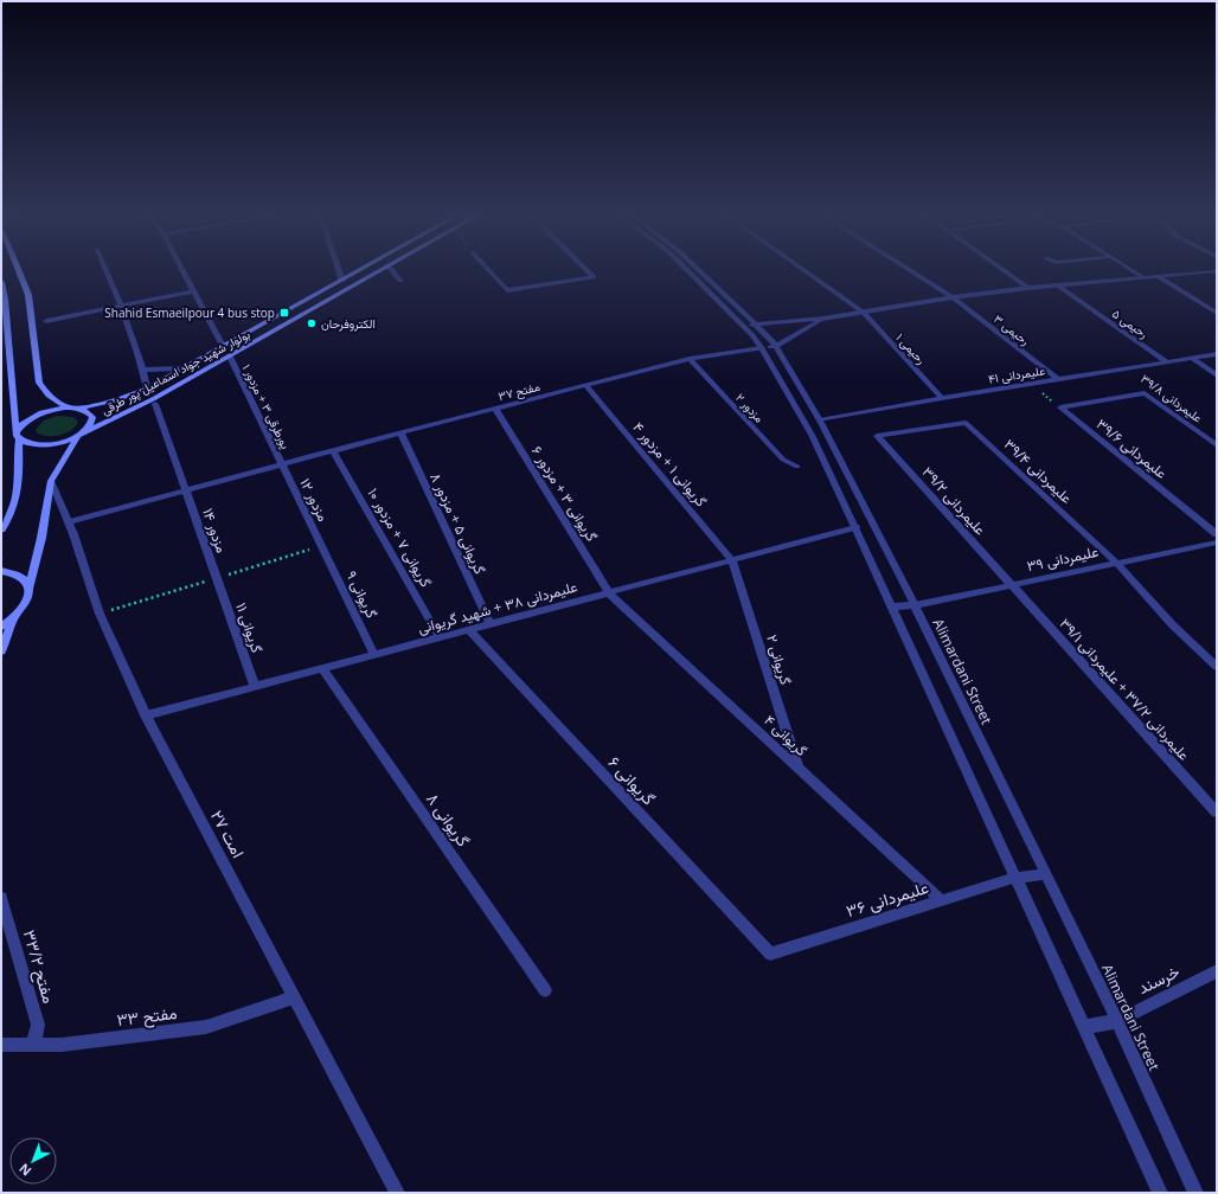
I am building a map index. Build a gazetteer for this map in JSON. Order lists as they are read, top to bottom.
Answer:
{
  "streets": {
    "main road": ["بولوار شهید جواد اسماعیل پور طرقی"],
    "street": [
      "رحیمی ۵",
      "رحیمی ۳",
      "رحیمی ۱",
      "علیمردانی ۴۱",
      "مفتح ۳۷",
      "علیمردانی ۳۹/۸",
      "پورطرقی ۳ + مزدور ۱",
      "مزدور ۲",
      "علیمردانی ۳۹/۶",
      "گریوانی ۱ + مزدور ۴",
      "علیمردانی ۳۹/۴",
      "گریوانی ۳ + مزدور ۶",
      "مزدور ۱۲",
      "علیمردانی ۳۹/۲",
      "گریوانی ۵ + مزدور ۸",
      "مزدور ۱۴",
      "گریوانی ۷ + مزدور ۱۰",
      "علیمردانی ۳۹",
      "گریوانی ۹",
      "علیمردانی ۳۸ + شهید گریوانی",
      "گریوانی ۱۱",
      "گریوانی ۲",
      "Alimardani Street",
      "علیمردانی ۳۷/۲ + علیمردانی ۳۹/۱",
      "گریوانی ۴",
      "گریوانی ۶",
      "گریوانی ۸",
      "امت ۲۷",
      "علیمردانی ۳۶",
      "مفتح ۳۳/۲",
      "خرسند",
      "مفتح ۳۳"
    ]
  },
  "crossings": [
    ["رحیمی ۵", "علیمردانی ۴۱"],
    ["رحیمی ۳", "علیمردانی ۴۱"],
    ["رحیمی ۱", "علیمردانی ۴۱"],
    ["بولوار شهید جواد اسماعیل پور طرقی", "پورطرقی ۳ + مزدور ۱"],
    ["علیمردانی ۴۱", "Alimardani Street"],
    ["مفتح ۳۷", "پورطرقی ۳ + مزدور ۱"],
    ["مفتح ۳۷", "مزدور ۲"],
    ["مفتح ۳۷", "گریوانی ۱ + مزدور ۴"],
    ["مفتح ۳۷", "گریوانی ۳ + مزدور ۶"],
    ["مفتح ۳۷", "مزدور ۱۲"],
    ["مفتح ۳۷", "گریوانی ۵ + مزدور ۸"],
    ["مفتح ۳۷", "مزدور ۱۴"],
    ["مفتح ۳۷", "گریوانی ۷ + مزدور ۱۰"],
    ["مفتح ۳۷", "Alimardani Street"],
    ["مفتح ۳۷", "امت ۲۷"],
    ["علیمردانی ۳۹/۸", "علیمردانی ۳۹/۶"],
    ["پورطرقی ۳ + مزدور ۱", "مزدور ۱۲"],
    ["گریوانی ۱ + مزدور ۴", "علیمردانی ۳۸ + شهید گریوانی"],
    ["گریوانی ۱ + مزدور ۴", "گریوانی ۲"],
    ["علیمردانی ۳۹/۴", "علیمردانی ۳۹/۲"],
    ["علیمردانی ۳۹/۴", "علیمردانی ۳۹"],
    ["گریوانی ۳ + مزدور ۶", "علیمردانی ۳۸ + شهید گریوانی"],
    ["گریوانی ۳ + مزدور ۶", "گریوانی ۴"],
    ["مزدور ۱۲", "گریوانی ۹"],
    ["علیمردانی ۳۹/۲", "علیمردانی ۳۹"],
    ["علیمردانی ۳۹/۲", "علیمردانی ۳۷/۲ + علیمردانی ۳۹/۱"],
    ["گریوانی ۵ + مزدور ۸", "علیمردانی ۳۸ + شهید گریوانی"],
    ["مزدور ۱۴", "گریوانی ۱۱"],
    ["گریوانی ۷ + مزدور ۱۰", "علیمردانی ۳۸ + شهید گریوانی"],
    ["علیمردانی ۳۹", "Alimardani Street"],
    ["علیمردانی ۳۹", "علیمردانی ۳۷/۲ + علیمردانی ۳۹/۱"],
    ["گریوانی ۹", "علیمردانی ۳۸ + شهید گریوانی"],
    ["علیمردانی ۳۸ + شهید گریوانی", "گریوانی ۱۱"],
    ["علیمردانی ۳۸ + شهید گریوانی", "گریوانی ۲"],
    ["علیمردانی ۳۸ + شهید گریوانی", "Alimardani Street"],
    ["علیمردانی ۳۸ + شهید گریوانی", "گریوانی ۴"],
    ["علیمردانی ۳۸ + شهید گریوانی", "گریوانی ۶"],
    ["علیمردانی ۳۸ + شهید گریوانی", "گریوانی ۸"],
    ["علیمردانی ۳۸ + شهید گریوانی", "امت ۲۷"],
    ["گریوانی ۲", "گریوانی ۴"],
    ["Alimardani Street", "علیمردانی ۳۶"],
    ["Alimardani Street", "خرسند"],
    ["گریوانی ۴", "علیمردانی ۳۶"],
    ["گریوانی ۶", "علیمردانی ۳۶"],
    ["امت ۲۷", "مفتح ۳۳"],
    ["مفتح ۳۳/۲", "مفتح ۳۳"]
  ],
  "places": {
    "transit": ["Shahid Esmaeilpour 4 bus stop"],
    "other": ["الکتروفرحان"]
  },
  "north": "bottom left"
}
